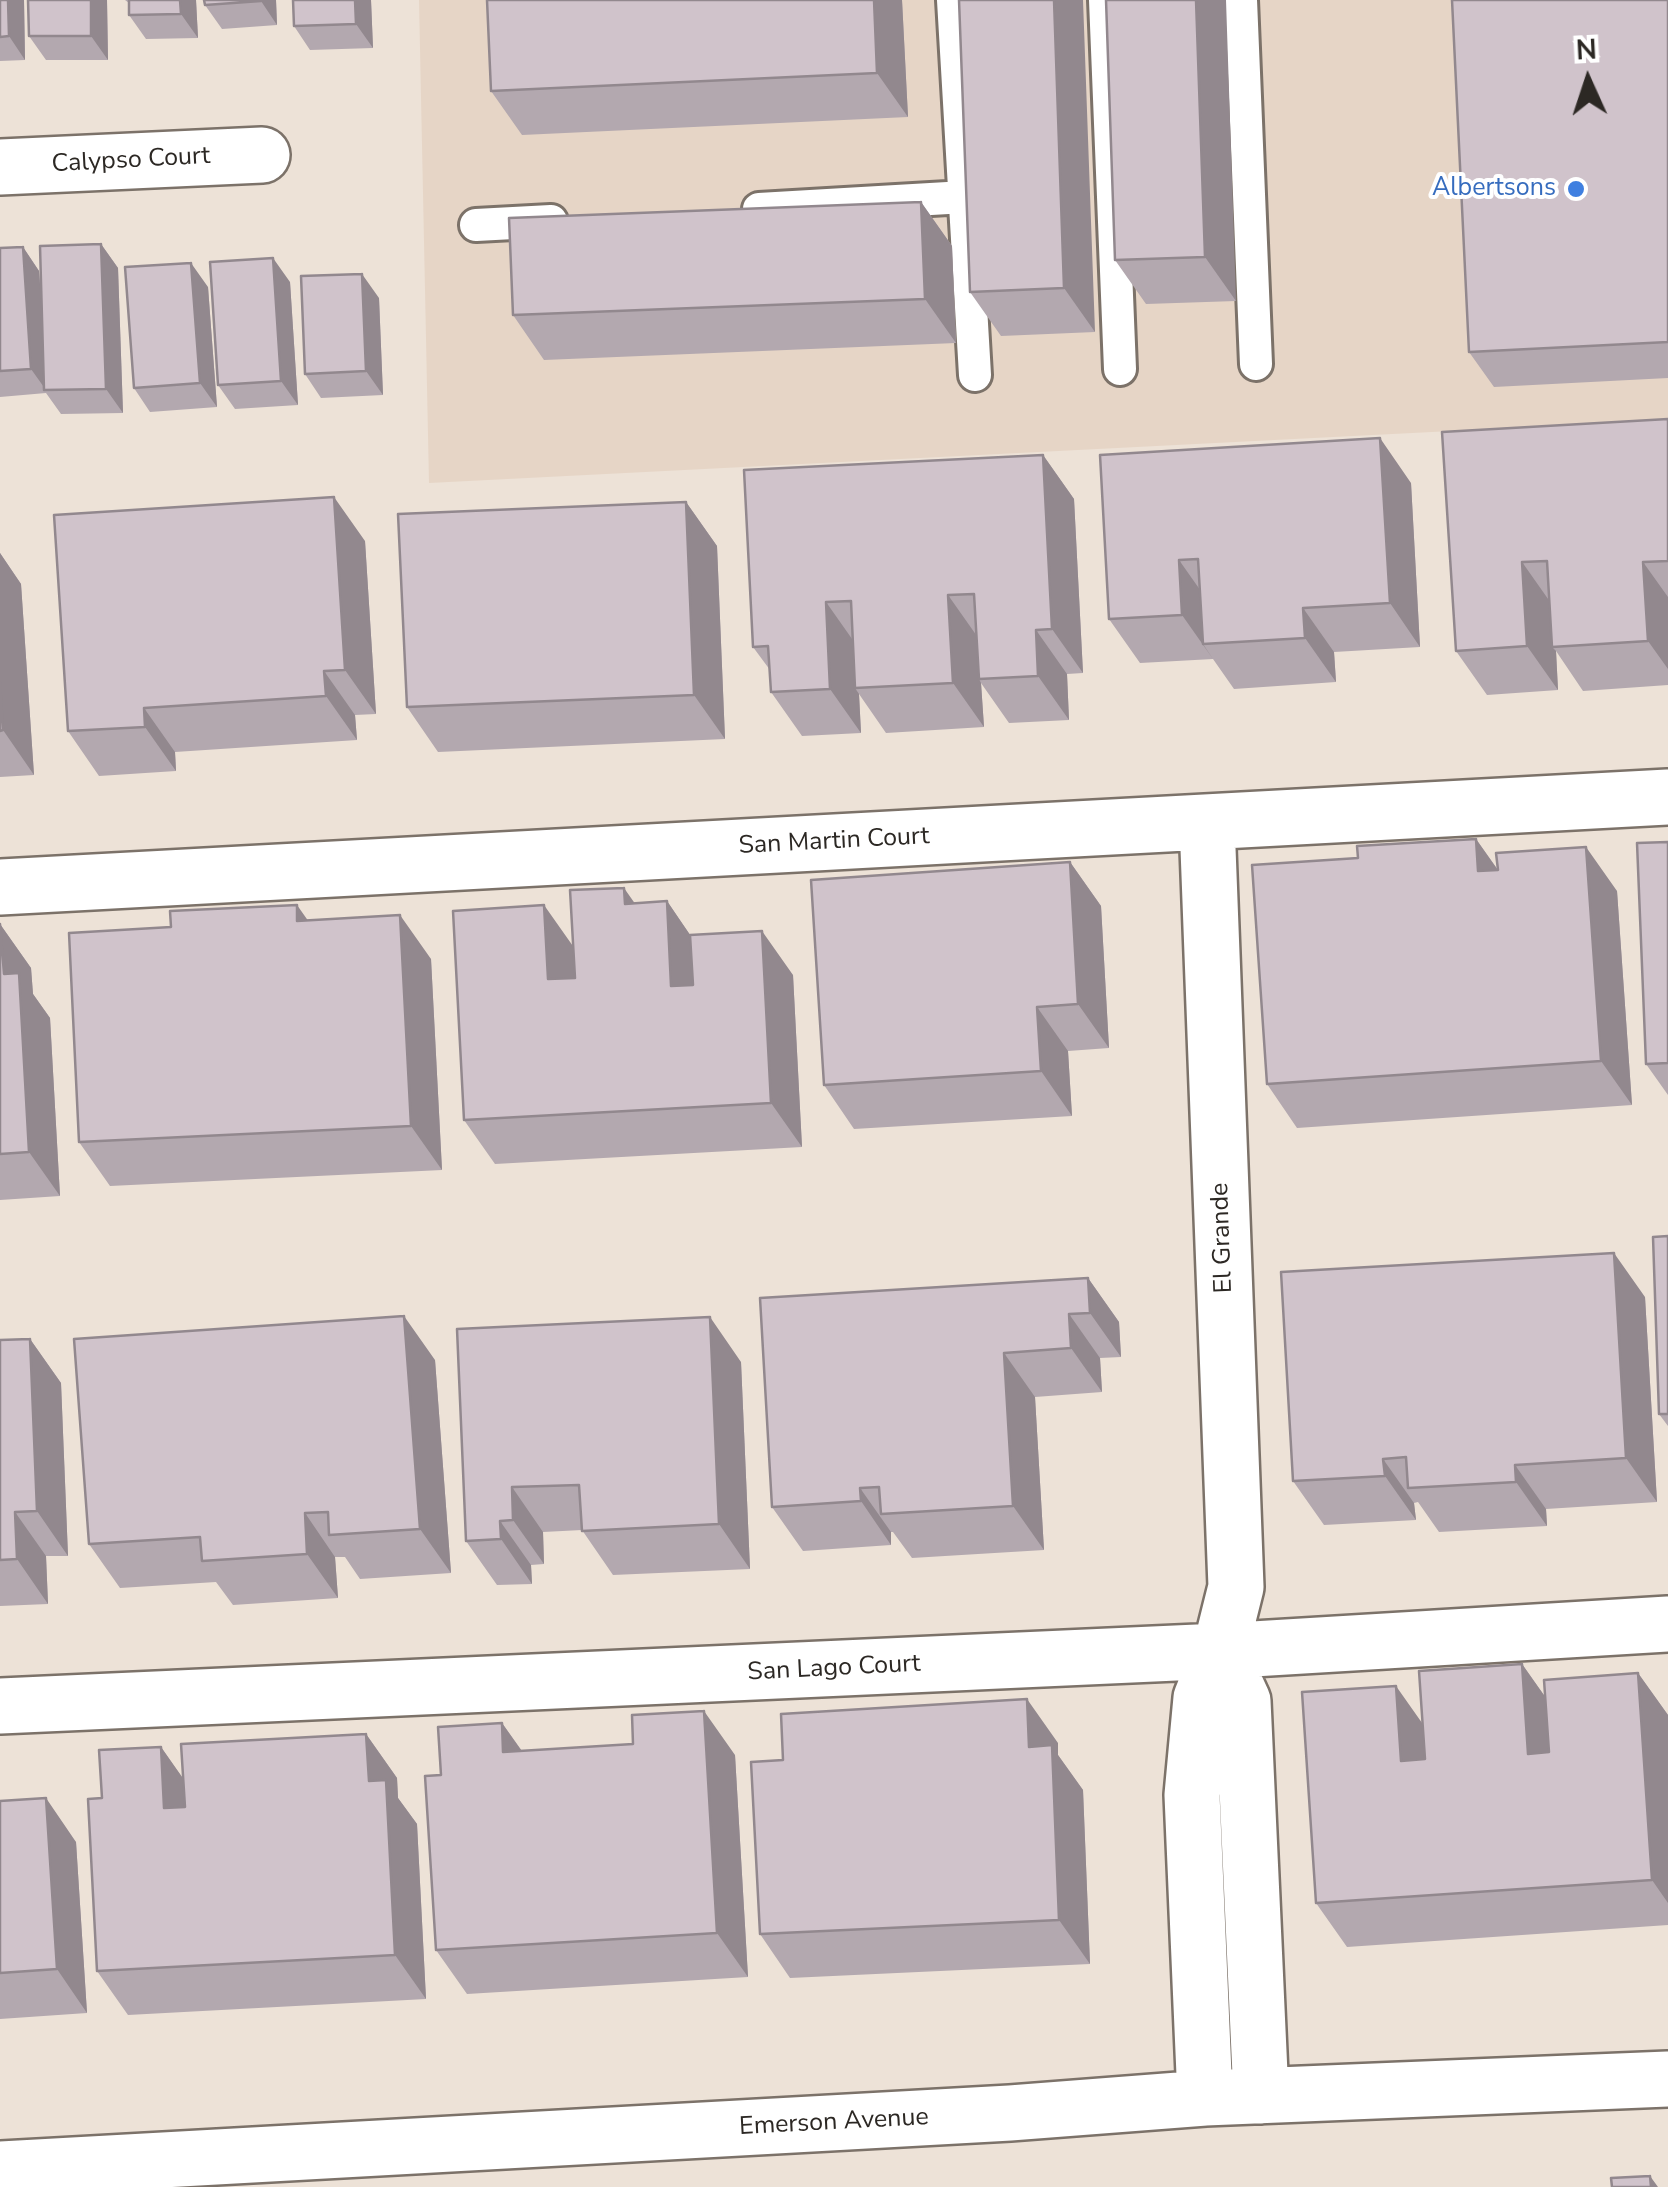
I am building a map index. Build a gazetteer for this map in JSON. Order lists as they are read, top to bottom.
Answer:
{
  "streets": {
    "street": [
      "Calypso Court",
      "San Martin Court",
      "El Grande",
      "San Lago Court",
      "Emerson Avenue"
    ]
  },
  "crossings": [
    ["San Martin Court", "El Grande"],
    ["El Grande", "San Lago Court"],
    ["El Grande", "Emerson Avenue"]
  ],
  "places": ["Albertsons"],
  "north": "top"
}
